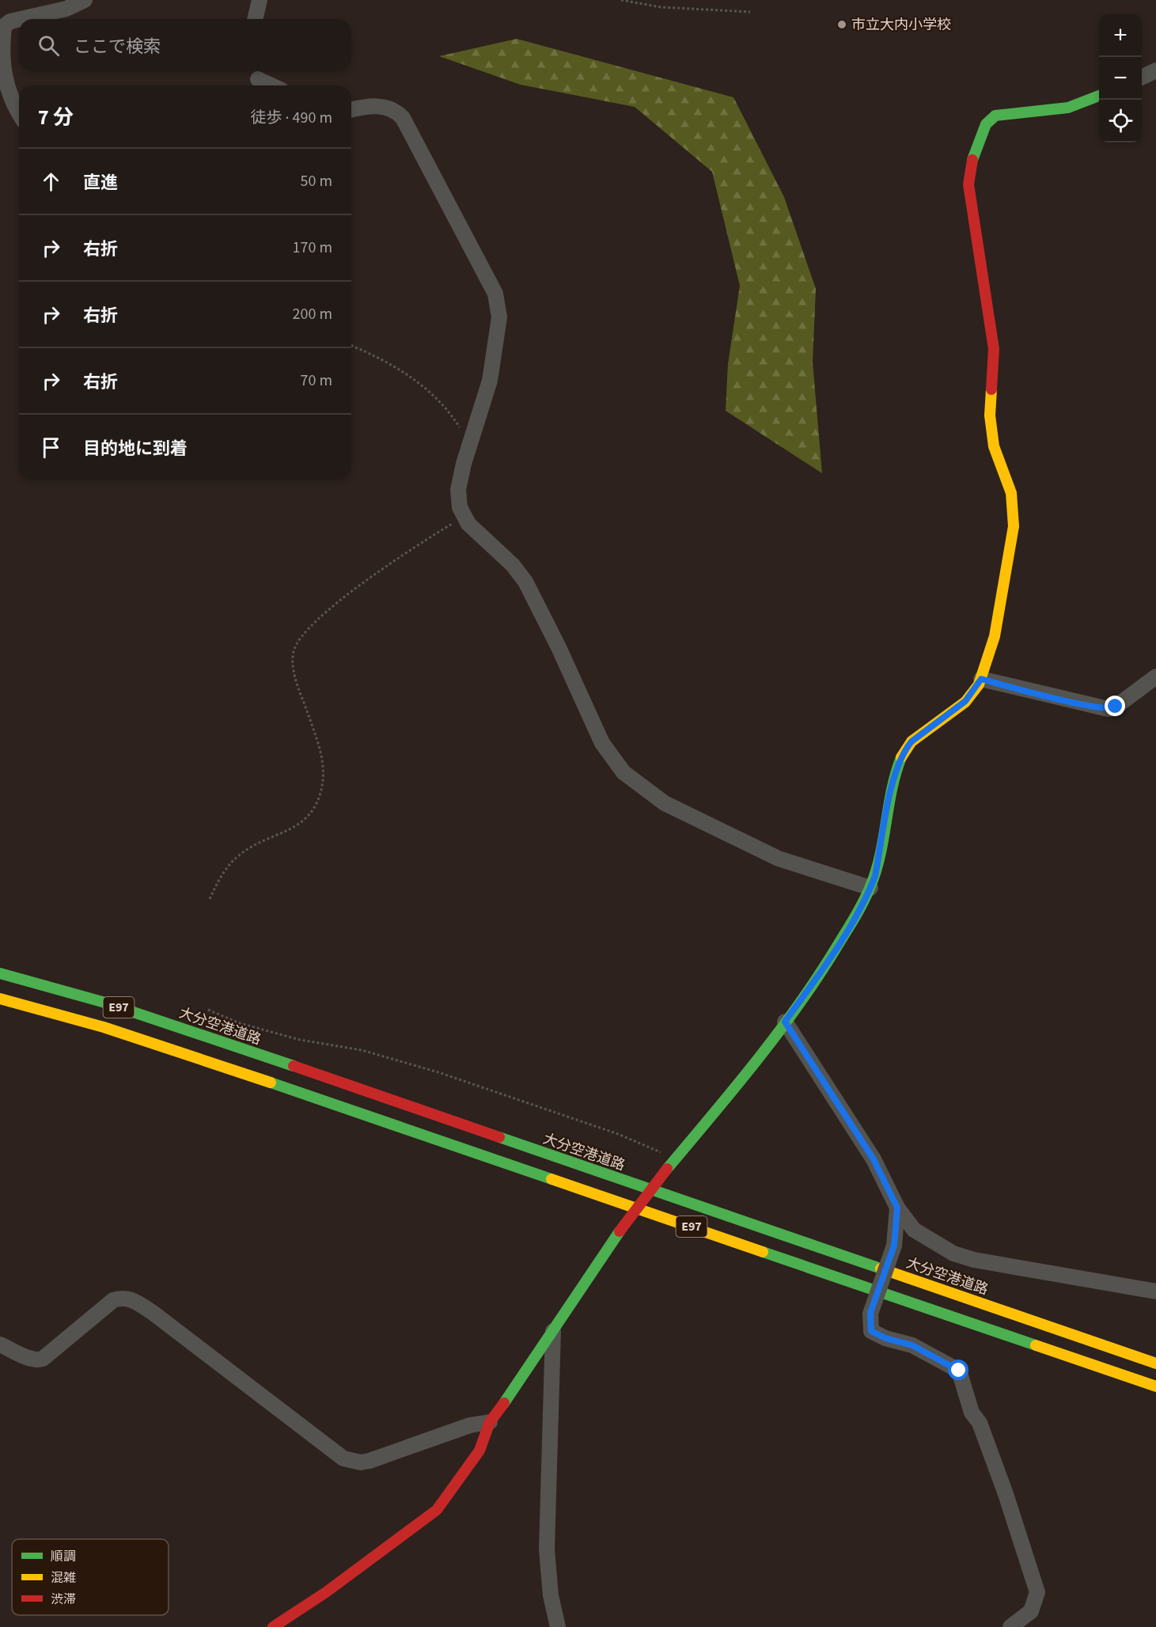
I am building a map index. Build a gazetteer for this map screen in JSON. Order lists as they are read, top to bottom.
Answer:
{
  "streets": {
    "main road": ["E97", "大分空港道路"]
  },
  "places": ["市立大内小学校"],
  "legend": ["順調", "混雑", "渋滞"],
  "page": {
    "map_buttons": ["+", "−"],
    "search": "ここで検索",
    "heading": ["7 分", "徒歩 · 490 m"],
    "list": [
      ["直進", "50 m"],
      ["右折", "170 m"],
      ["右折", "200 m"],
      ["右折", "70 m"],
      "目的地に到着"
    ]
  }
}
